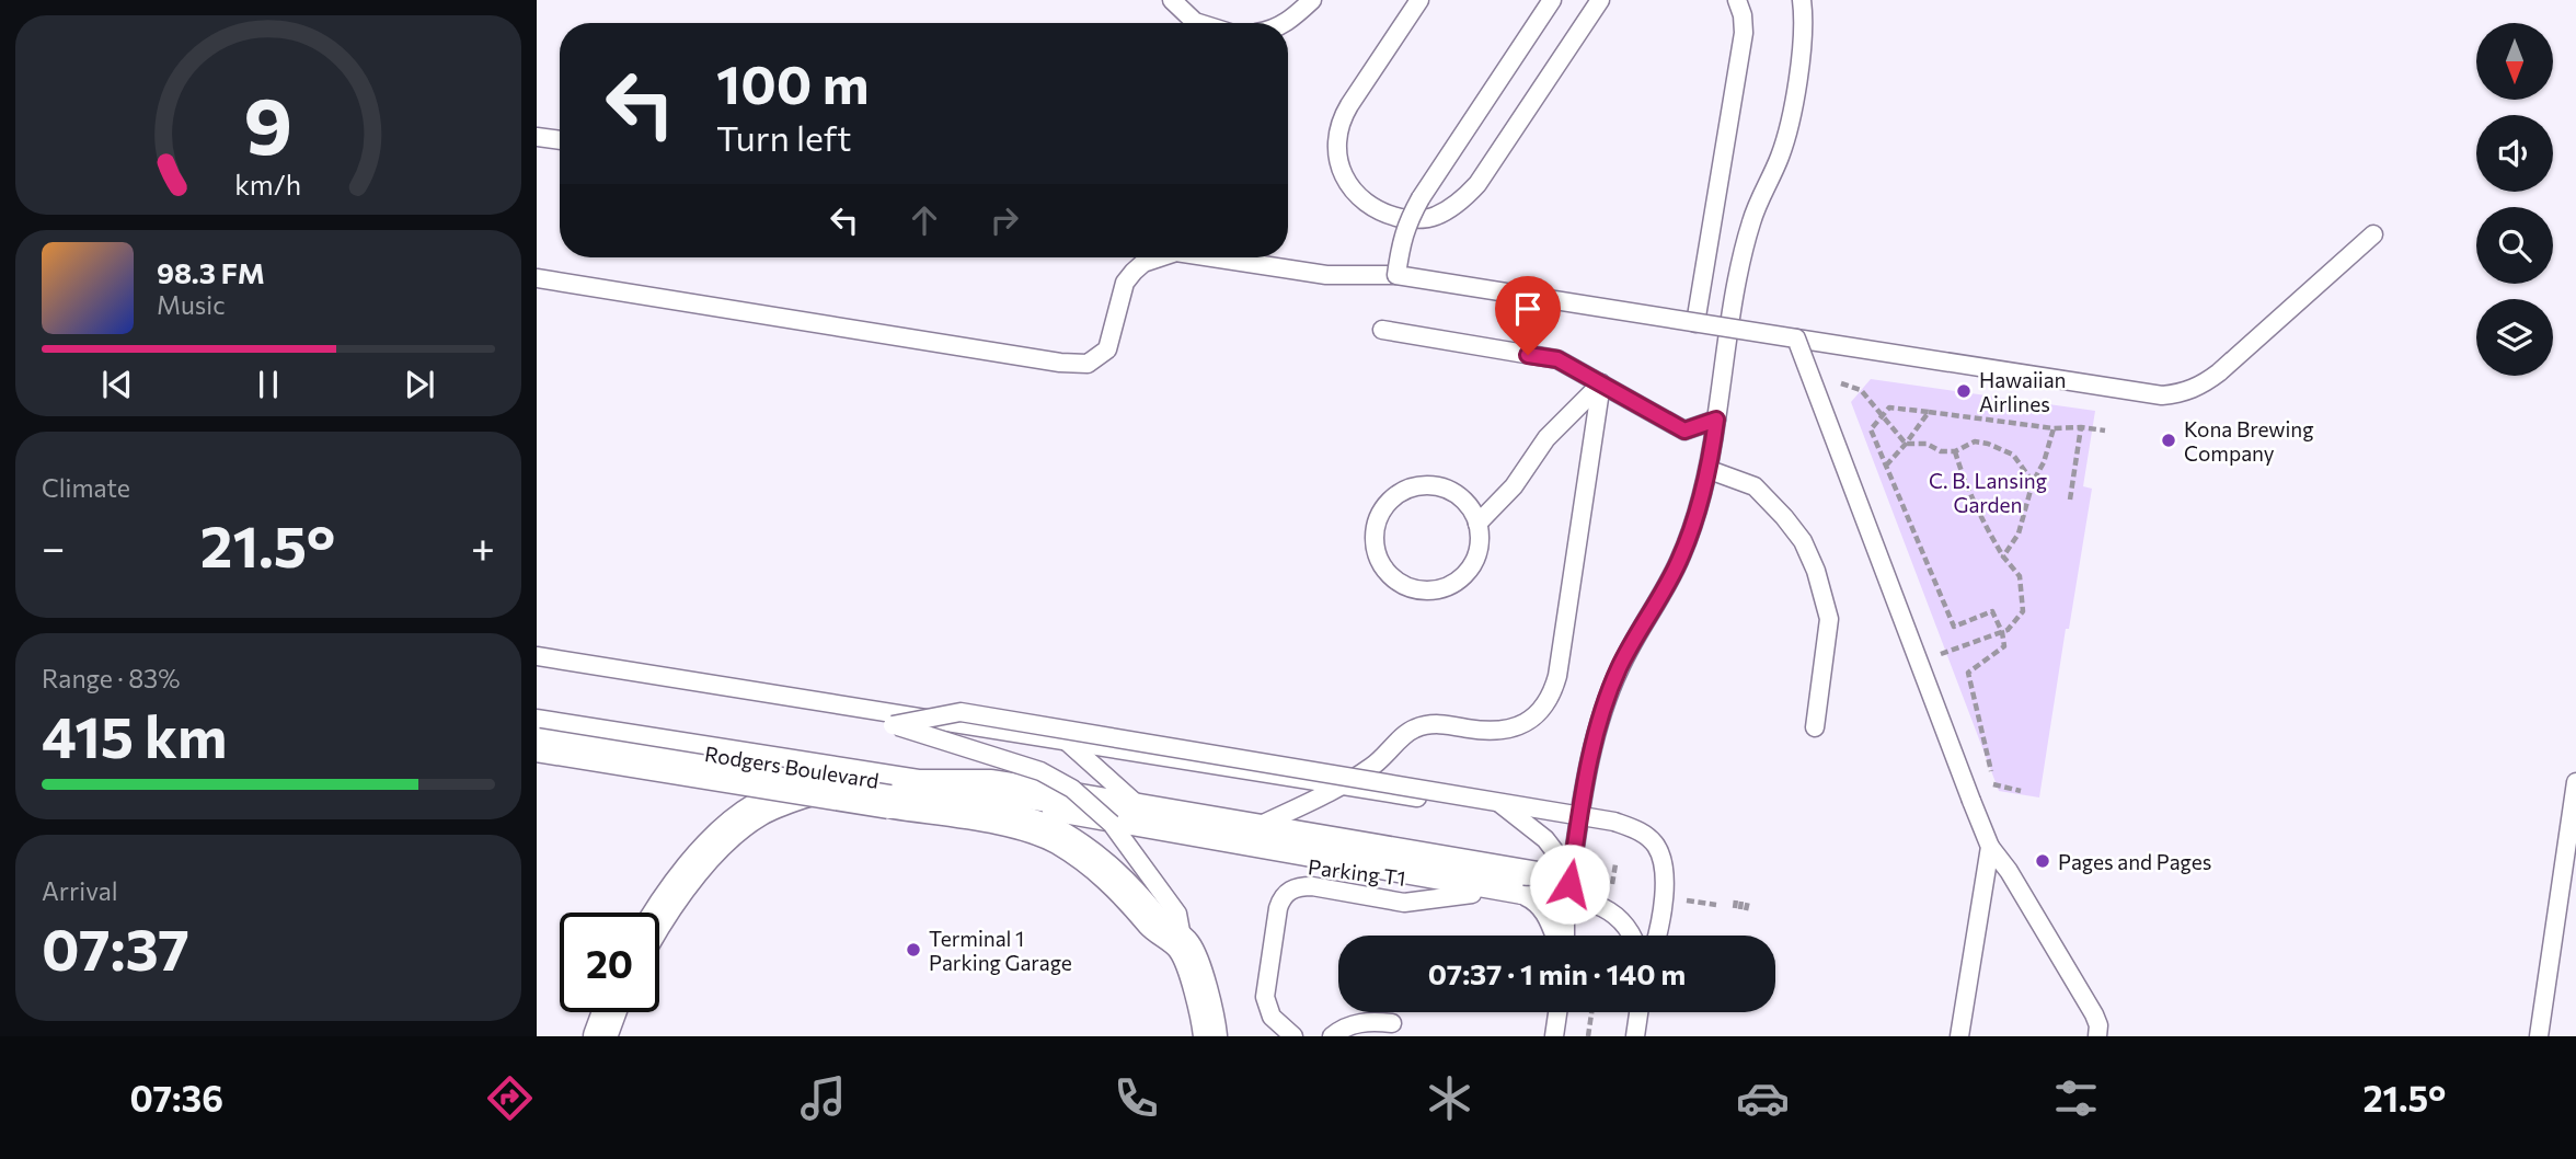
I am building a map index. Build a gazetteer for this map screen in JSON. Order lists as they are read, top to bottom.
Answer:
{
  "streets": {
    "street": ["Rodgers Boulevard"],
    "lane": ["Parking T1"]
  },
  "parks": ["C. B. Lansing Garden"],
  "places": [
    "Hawaiian Airlines",
    "Kona Brewing Company",
    "Pages and Pages",
    "Terminal 1 Parking Garage"
  ],
  "north": "bottom",
  "page": {
    "turn": ["100 m", "Turn left"],
    "song": ["98.3 FM", "Music"],
    "tile": [
      "Climate",
      ["Range · 83%", "415 km"],
      ["Arrival", "07:37"]
    ],
    "heat": ["−", "21.5°", "+"],
    "limit": "20",
    "trip": "07:37 · 1 min · 140 m",
    "tabs": ["07:36", "21.5°"],
    "gauge": ["9", "km/h"]
  }
}
